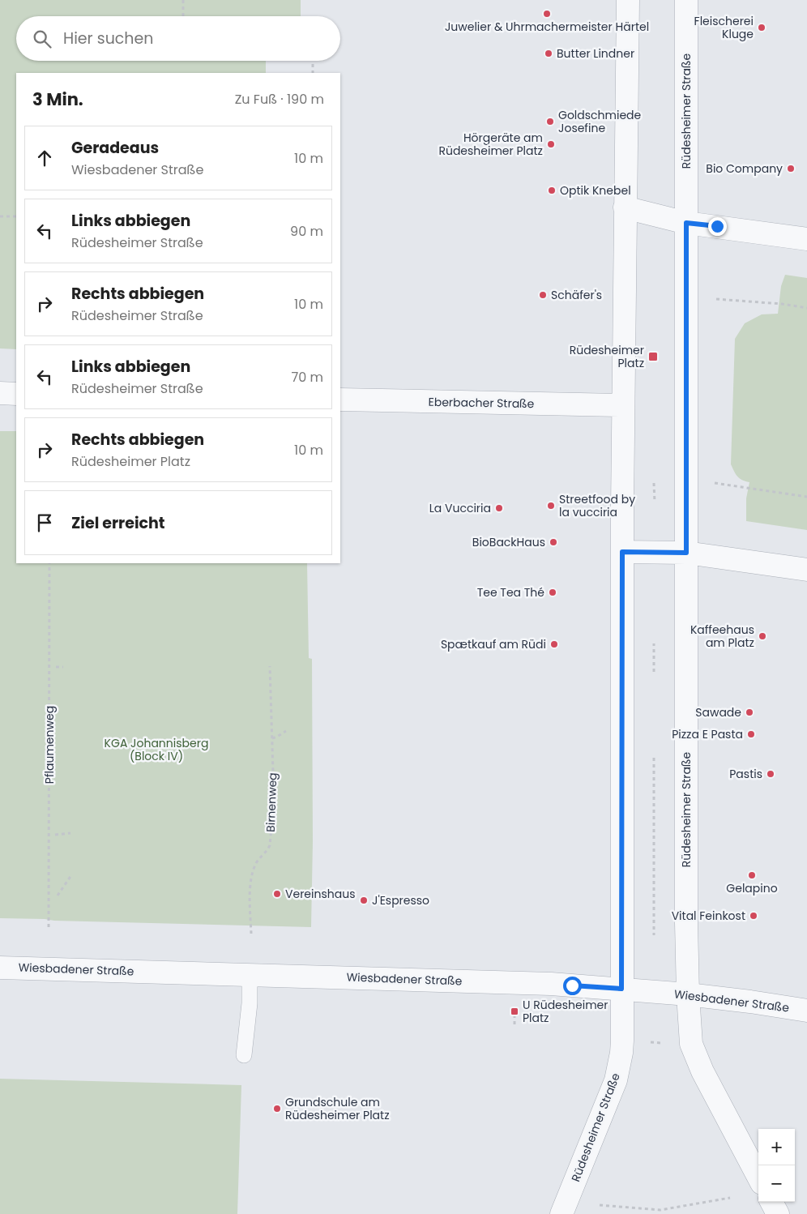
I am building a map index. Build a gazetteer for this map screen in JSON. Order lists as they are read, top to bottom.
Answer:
{
  "streets": {
    "street": ["Rüdesheimer Straße", "Eberbacher Straße", "Wiesbadener Straße"],
    "path": ["Pflaumenweg", "Birnenweg"]
  },
  "crossings": [
    ["Rüdesheimer Straße", "Eberbacher Straße"],
    ["Rüdesheimer Straße", "Wiesbadener Straße"]
  ],
  "parks": ["KGA Johannisberg (Block IV)"],
  "places": {
    "other": [
      "Juwelier & Uhrmachermeister Härtel",
      "Fleischerei Kluge",
      "Butter Lindner",
      "Goldschmiede Josefine",
      "Hörgeräte am Rüdesheimer Platz",
      "Bio Company",
      "Optik Knebel",
      "Schäfer's",
      "Streetfood by la vucciria",
      "La Vucciria",
      "BioBackHaus",
      "Tee Tea Thé",
      "Kaffeehaus am Platz",
      "Spætkauf am Rüdi",
      "Sawade",
      "Pizza E Pasta",
      "Pastis",
      "Gelapino",
      "Vereinshaus",
      "J'Espresso",
      "Vital Feinkost",
      "Grundschule am Rüdesheimer Platz"
    ],
    "transit": ["Rüdesheimer Platz", "U Rüdesheimer Platz"]
  },
  "page": {
    "search": "Hier suchen",
    "heading": ["3 Min.", "Zu Fuß · 190 m"],
    "list": [
      ["Geradeaus", "Wiesbadener Straße", "10 m"],
      ["Links abbiegen", "Rüdesheimer Straße", "90 m"],
      ["Rechts abbiegen", "Rüdesheimer Straße", "10 m"],
      ["Links abbiegen", "Rüdesheimer Straße", "70 m"],
      ["Rechts abbiegen", "Rüdesheimer Platz", "10 m"],
      "Ziel erreicht"
    ],
    "map_buttons": ["+", "−"]
  }
}
